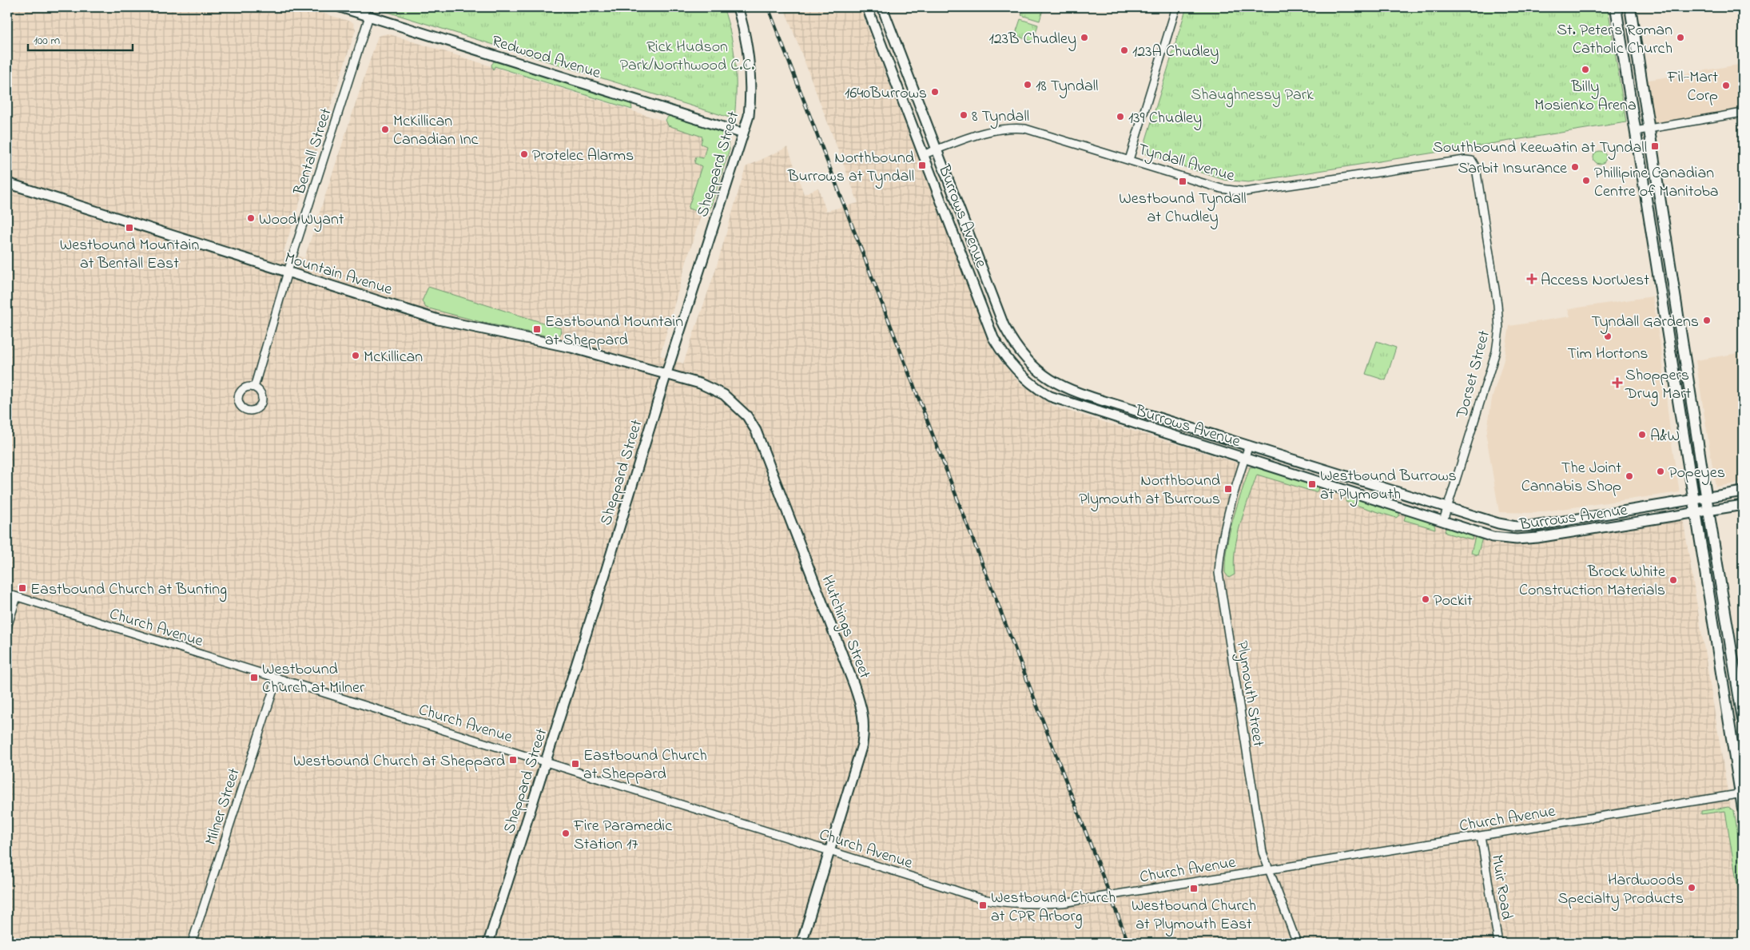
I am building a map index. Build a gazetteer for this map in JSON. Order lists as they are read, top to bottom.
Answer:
{
  "streets": {
    "street": [
      "Redwood Avenue",
      "Bentall Street",
      "Tyndall Avenue",
      "Sheppard Street",
      "Burrows Avenue",
      "Mountain Avenue",
      "Dorset Street",
      "Church Avenue",
      "Hutchings Street",
      "Plymouth Street",
      "Milner Street",
      "Muir Road"
    ]
  },
  "crossings": [
    ["Redwood Avenue", "Bentall Street"],
    ["Redwood Avenue", "Sheppard Street"],
    ["Bentall Street", "Mountain Avenue"],
    ["Tyndall Avenue", "Burrows Avenue"],
    ["Tyndall Avenue", "Dorset Street"],
    ["Sheppard Street", "Mountain Avenue"],
    ["Sheppard Street", "Church Avenue"],
    ["Sheppard Street", "Hutchings Street"],
    ["Burrows Avenue", "Dorset Street"],
    ["Burrows Avenue", "Plymouth Street"],
    ["Mountain Avenue", "Hutchings Street"],
    ["Church Avenue", "Hutchings Street"],
    ["Church Avenue", "Plymouth Street"],
    ["Church Avenue", "Milner Street"],
    ["Church Avenue", "Muir Road"]
  ],
  "parks": ["Rick Hudson Park/Northwood C.C.", "Shaughnessy Park"],
  "places": {
    "other": [
      "123B Chudley",
      "St. Peter's Roman Catholic Church",
      "123A Chudley",
      "Billy Mosienko Arena",
      "18 Tyndall",
      "Fil-Mart Corp",
      "1640Burrows",
      "8 Tyndall",
      "139 Chudley",
      "McKillican Canadian Inc",
      "Protelec Alarms",
      "Sarbit Insurance",
      "Phillipine Canadian Centre of Manitoba",
      "Wood Wyant",
      "Tyndall Gardens",
      "Tim Hortons",
      "McKillican",
      "A&W",
      "Popeyes",
      "The Joint Cannabis Shop",
      "Brock White Construction Materials",
      "Pockit",
      "Fire Paramedic Station 17",
      "Hardwoods Specialty Products"
    ],
    "transit": [
      "Southbound Keewatin at Tyndall",
      "Northbound Burrows at Tyndall",
      "Westbound Tyndall at Chudley",
      "Westbound Mountain at Bentall East",
      "Eastbound Mountain at Sheppard",
      "Westbound Burrows at Plymouth",
      "Northbound Plymouth at Burrows",
      "Eastbound Church at Bunting",
      "Westbound Church at Milner",
      "Westbound Church at Sheppard",
      "Eastbound Church at Sheppard",
      "Westbound Church at Plymouth East",
      "Westbound Church at CPR Arborg"
    ],
    "health": ["Access NorWest", "Shoppers Drug Mart"]
  },
  "scale_bar": "100 m"
}
